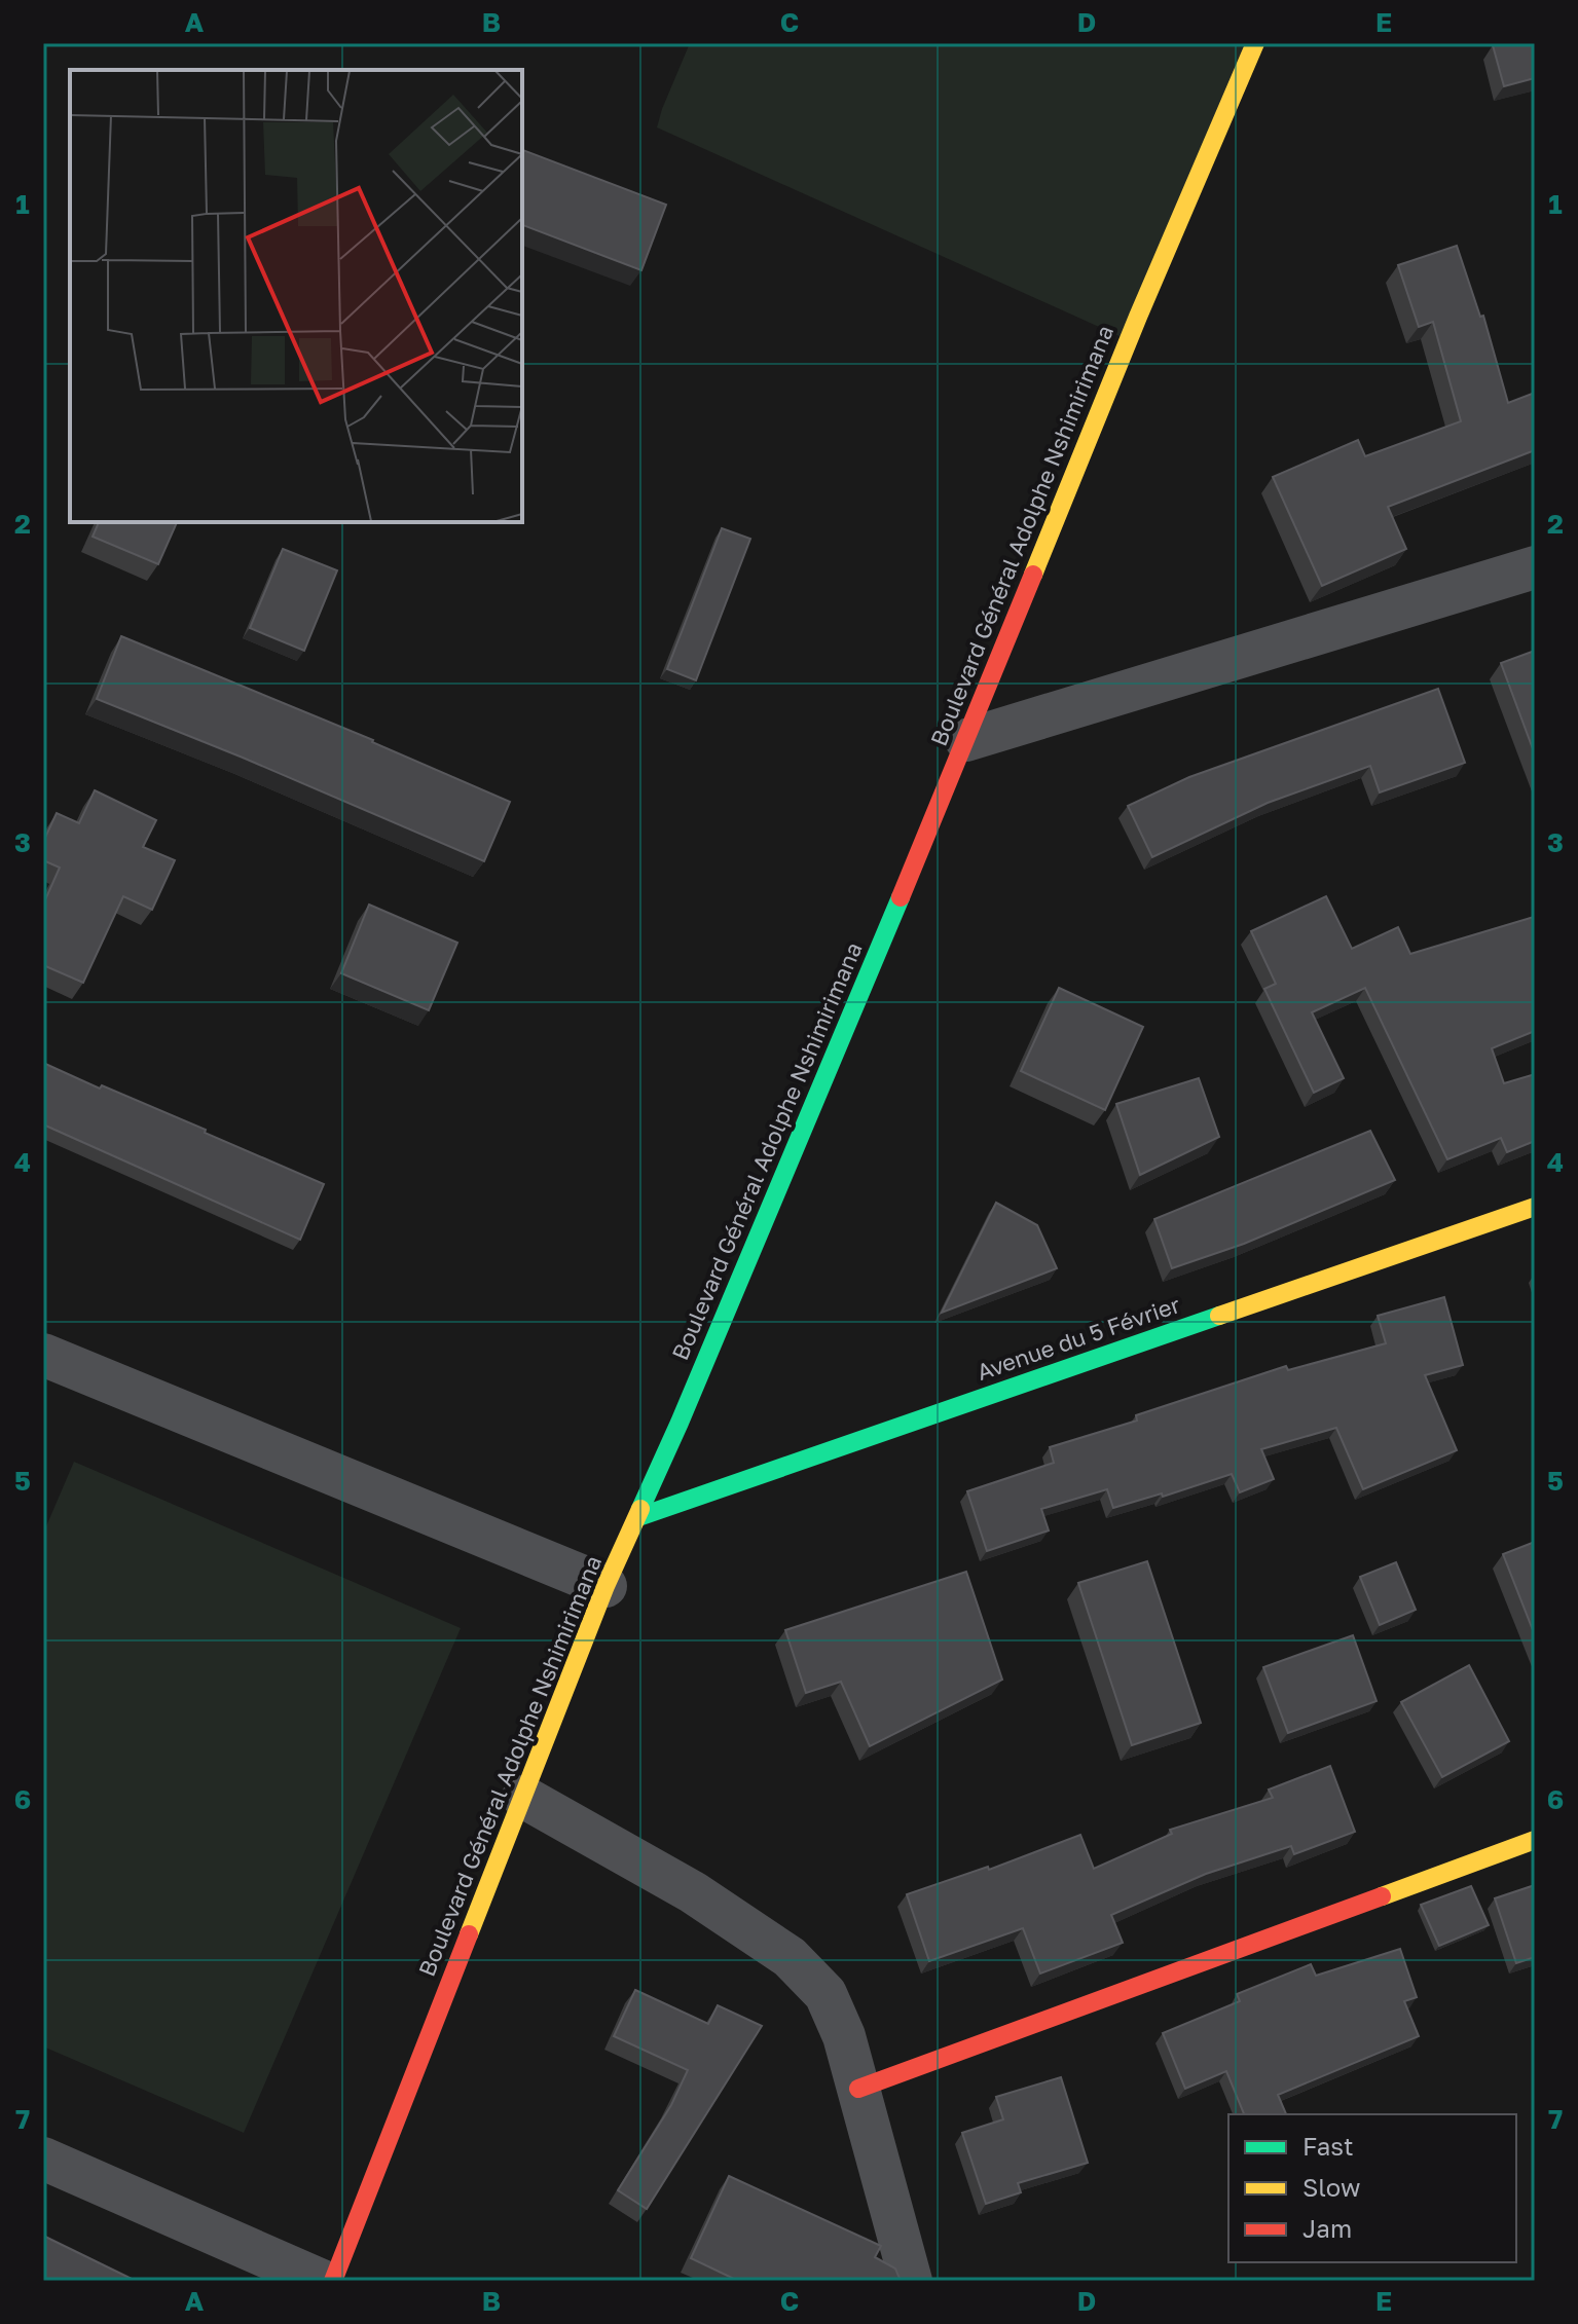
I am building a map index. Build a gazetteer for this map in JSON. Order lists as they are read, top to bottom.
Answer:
{
  "streets": {
    "main road": ["Boulevard Général Adolphe Nshimirimana", "Avenue du 5 Février"]
  },
  "crossings": [
    ["Boulevard Général Adolphe Nshimirimana", "Avenue du 5 Février"]
  ],
  "legend": ["Fast", "Slow", "Jam"],
  "grid": {
    "columns": [
      "A",
      "B",
      "C",
      "D",
      "E"
    ],
    "rows": [
      "1",
      "2",
      "3",
      "4",
      "5",
      "6",
      "7"
    ]
  }
}
